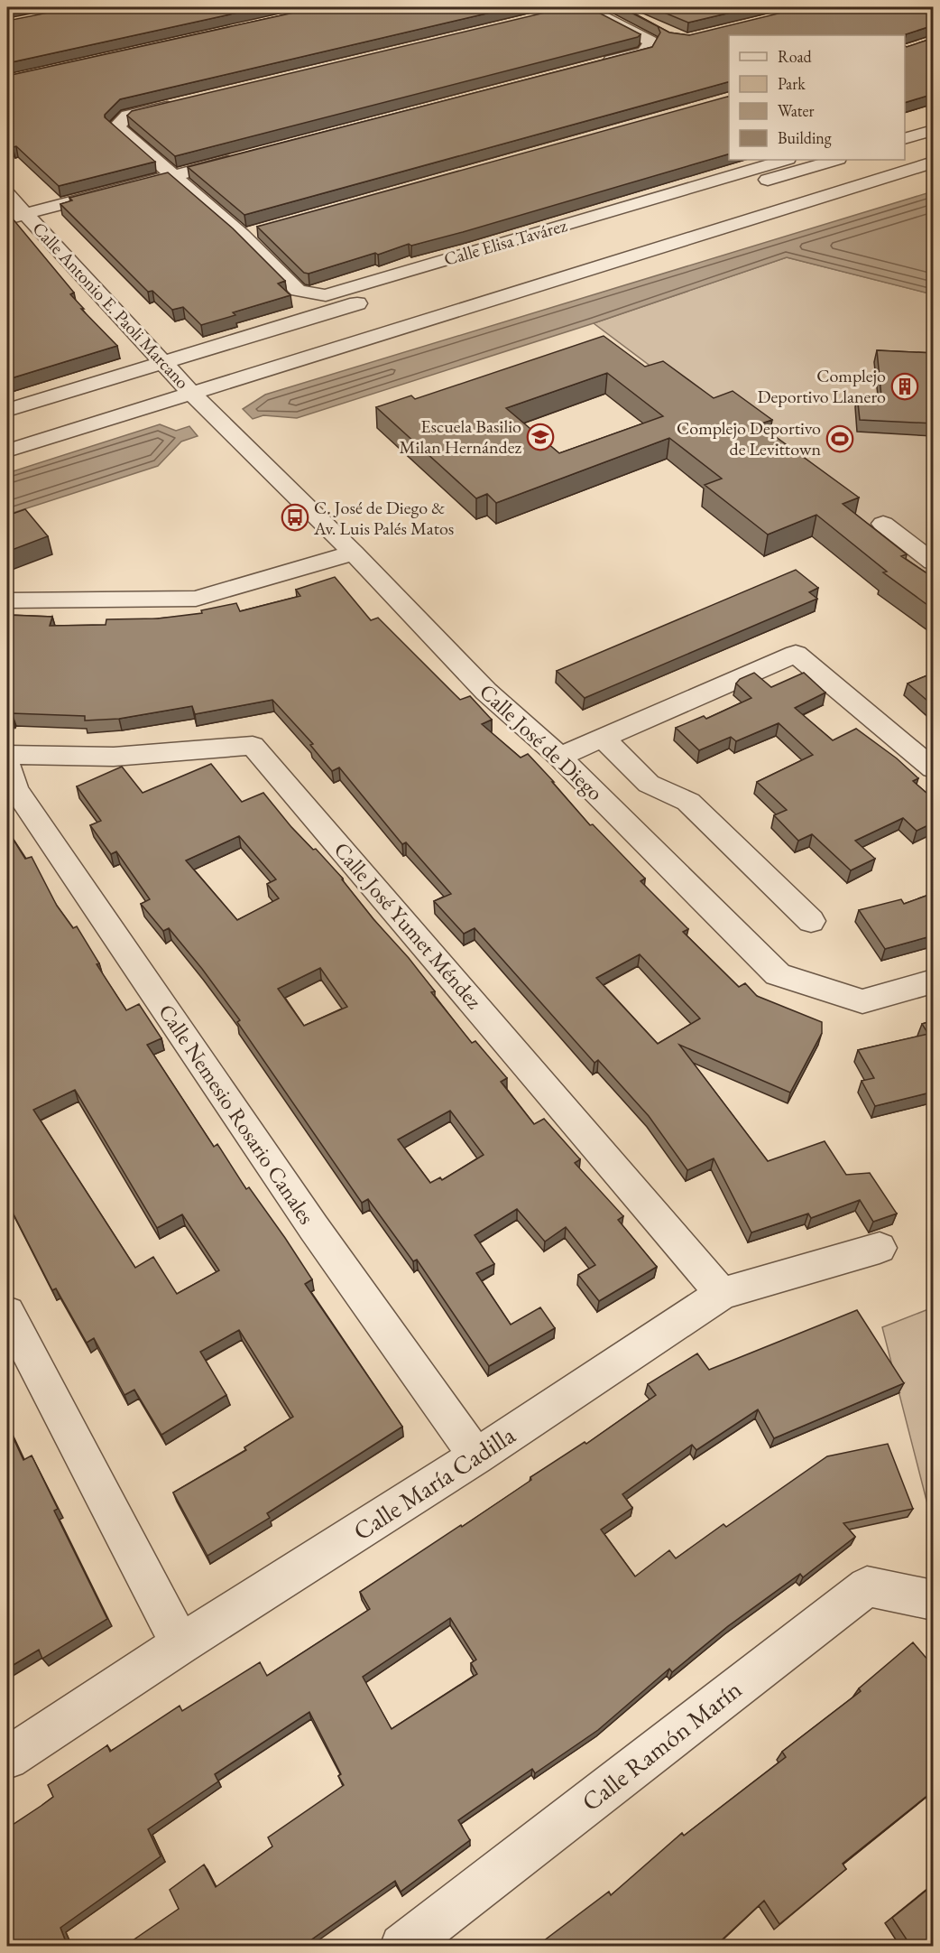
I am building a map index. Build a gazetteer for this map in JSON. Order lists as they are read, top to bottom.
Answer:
{
  "streets": {
    "street": [
      "Calle Elisa Tavárez",
      "Calle Antonio E. Paoli Marcano",
      "Calle José de Diego",
      "Calle José Yumet Méndez",
      "Calle Nemesio Rosario Canales",
      "Calle María Cadilla",
      "Calle Ramón Marín"
    ]
  },
  "crossings": [
    ["Calle Antonio E. Paoli Marcano", "Calle José de Diego"],
    ["Calle José Yumet Méndez", "Calle María Cadilla"],
    ["Calle Nemesio Rosario Canales", "Calle María Cadilla"]
  ],
  "places": {
    "building": ["Complejo Deportivo Llanero"],
    "school or university": ["Escuela Basilio Milan Hernández"],
    "sports": ["Complejo Deportivo de Levittown"],
    "bus stop": ["C. José de Diego & Av. Luis Palés Matos"]
  },
  "legend": [
    "Road",
    "Park",
    "Water",
    "Building"
  ]
}
